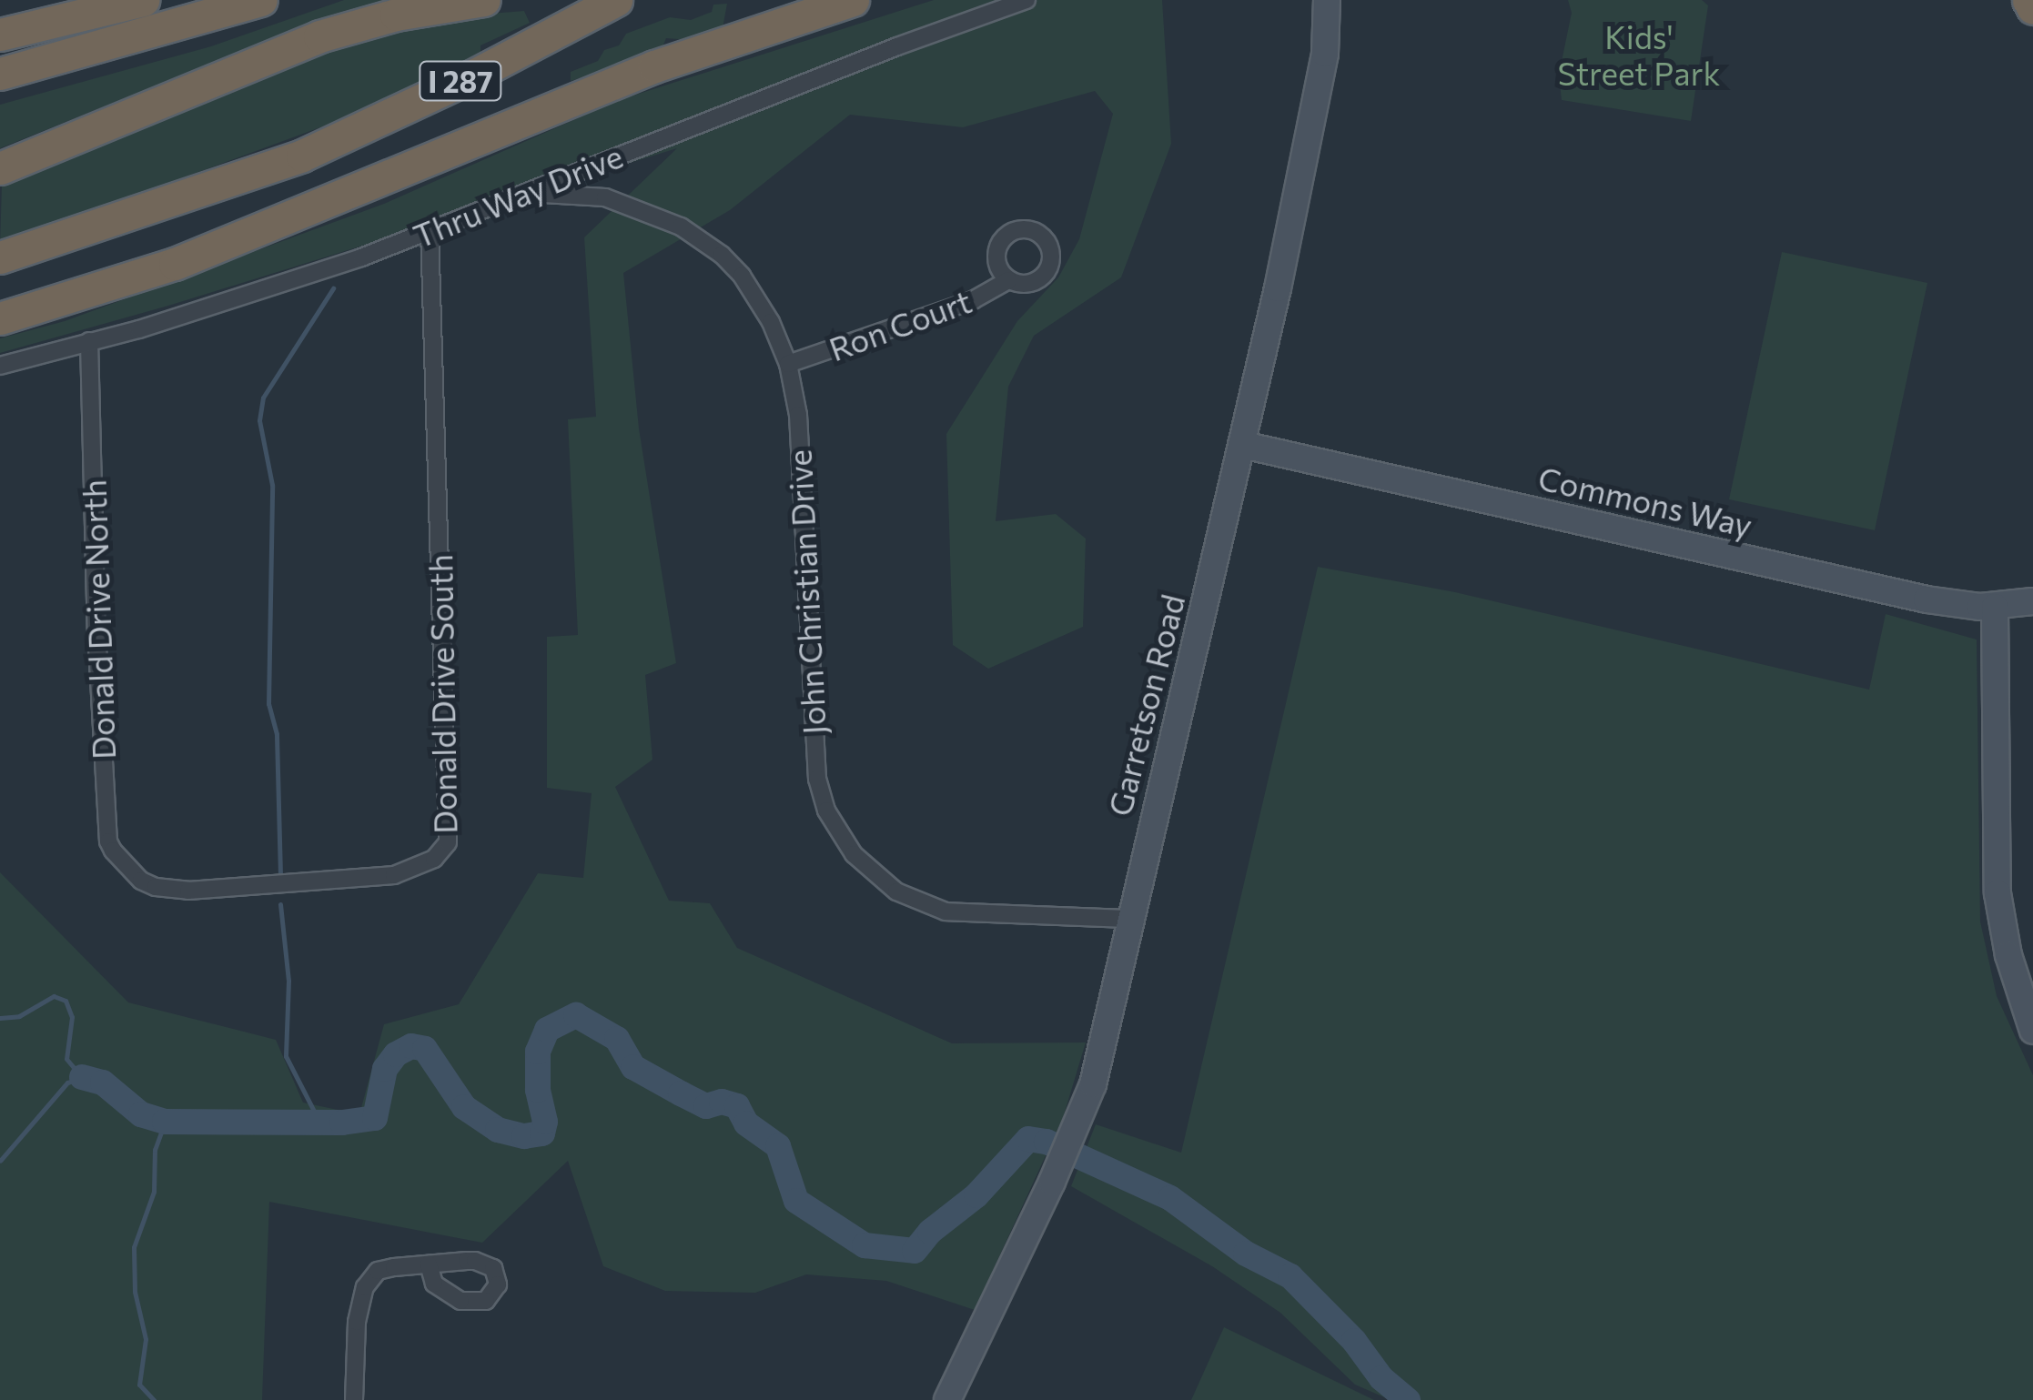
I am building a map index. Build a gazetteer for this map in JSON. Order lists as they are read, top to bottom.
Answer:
{
  "streets": {
    "highway": ["I 287"],
    "street": [
      "Thru Way Drive",
      "Ron Court",
      "Commons Way",
      "John Christian Drive",
      "Donald Drive North",
      "Donald Drive South",
      "Garretson Road"
    ]
  },
  "crossings": [
    ["Thru Way Drive", "John Christian Drive"],
    ["Thru Way Drive", "Donald Drive North"],
    ["Thru Way Drive", "Donald Drive South"],
    ["Ron Court", "John Christian Drive"],
    ["Commons Way", "Garretson Road"],
    ["John Christian Drive", "Garretson Road"],
    ["Donald Drive North", "Donald Drive South"]
  ],
  "parks": ["Kids' Street Park"]
}
